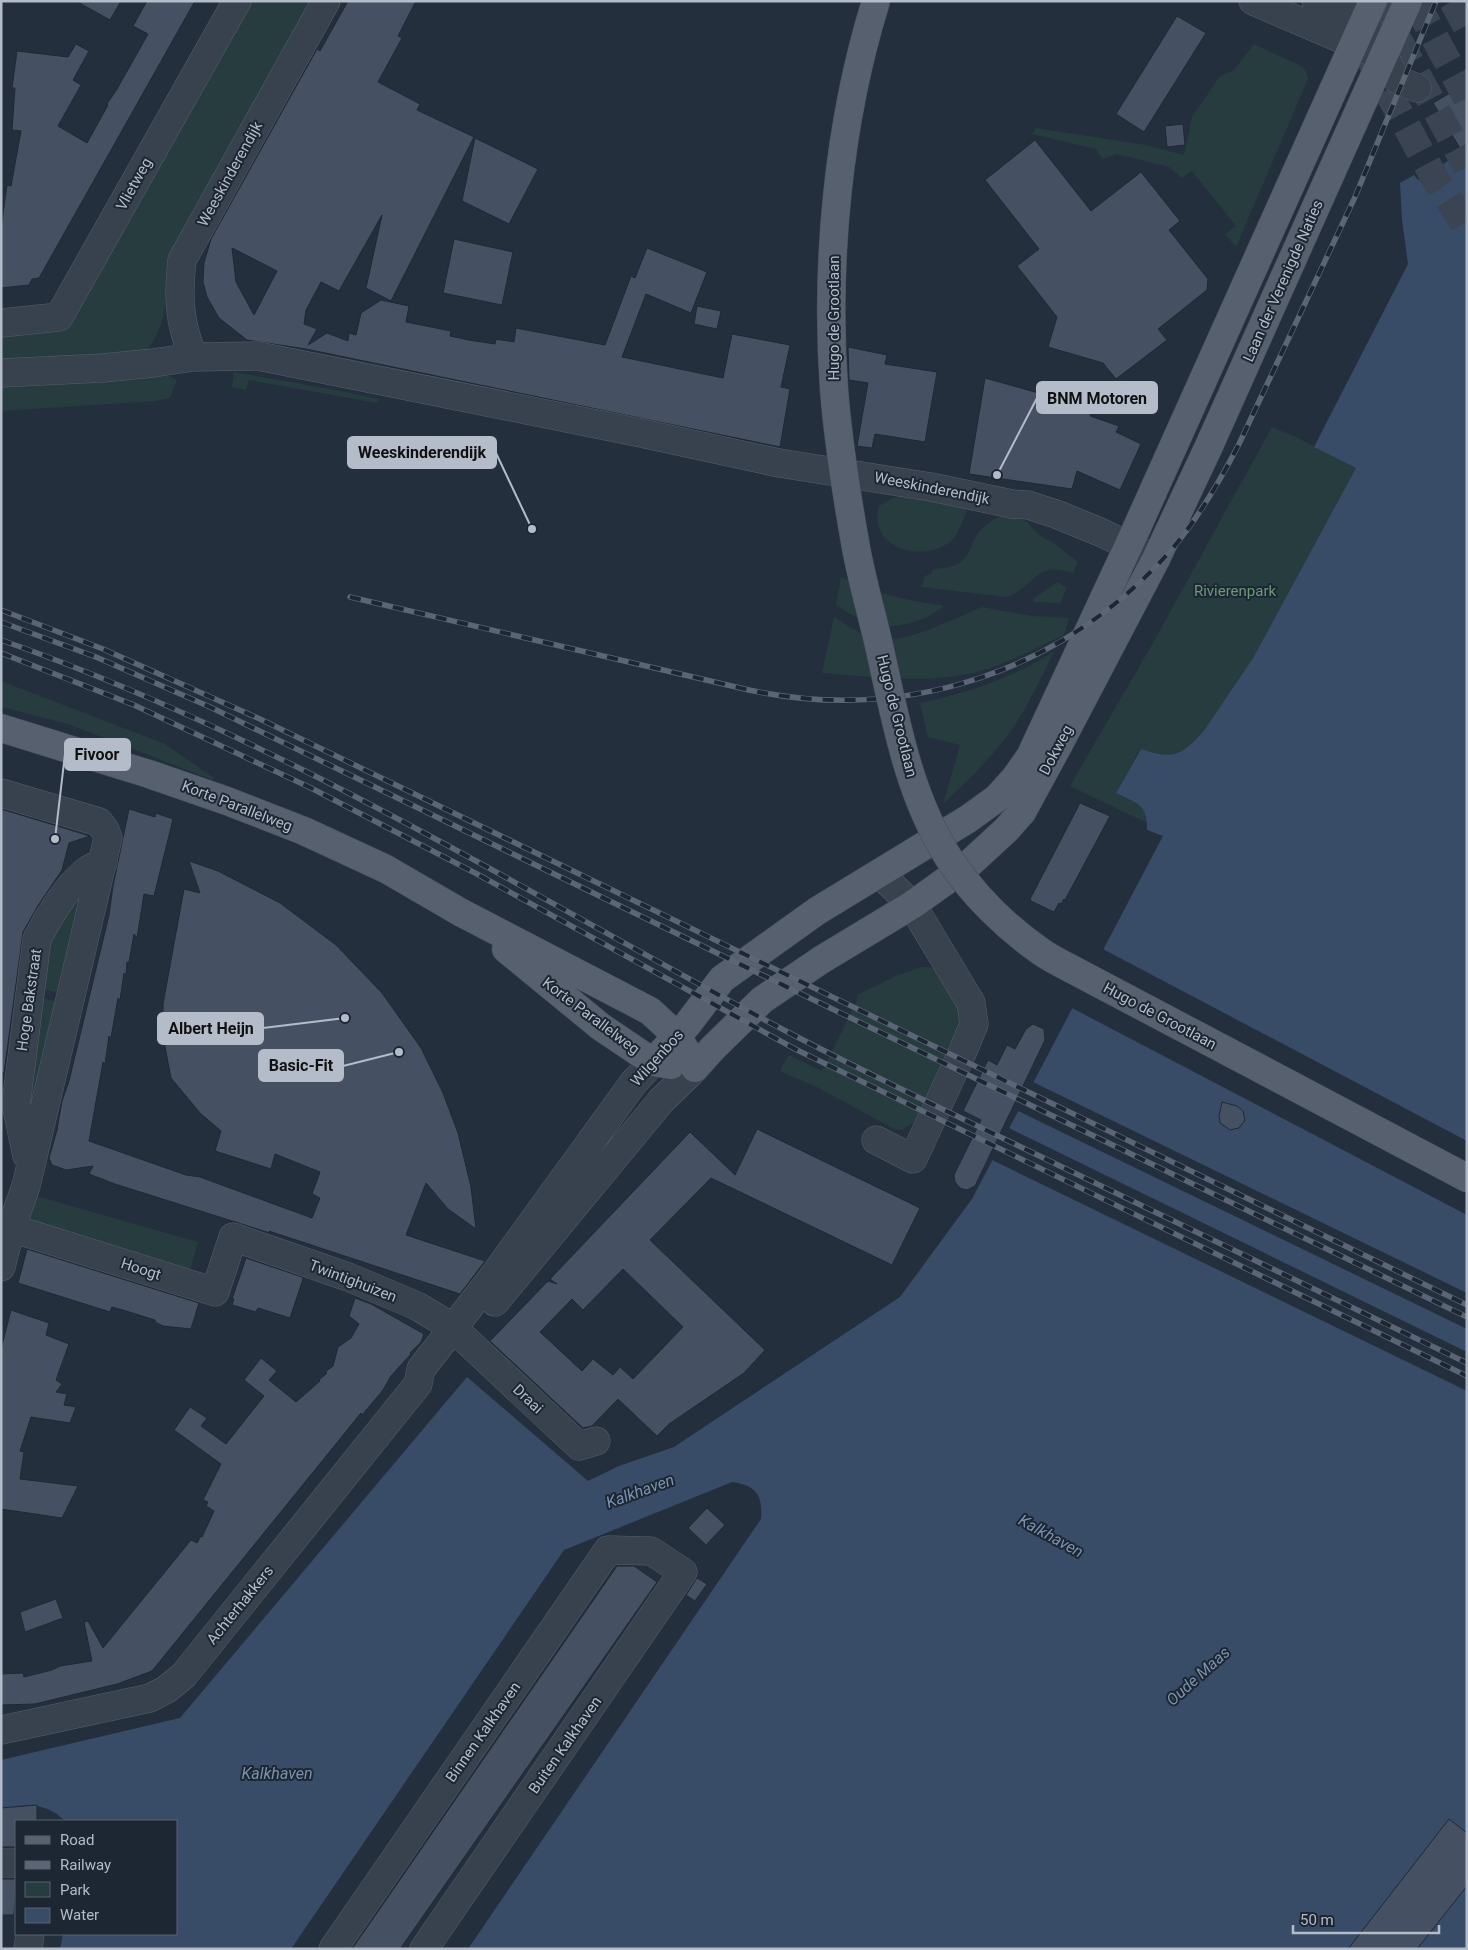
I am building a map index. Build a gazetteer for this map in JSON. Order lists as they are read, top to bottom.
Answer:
{
  "streets": {
    "main road": [
      "Laan der Verenigde Naties",
      "Hugo de Grootlaan",
      "Dokweg",
      "Korte Parallelweg",
      "Wilgenbos"
    ],
    "street": [
      "Weeskinderendijk",
      "Vlietweg",
      "Hoge Bakstraat",
      "Hoogt",
      "Twintighuizen",
      "Draai",
      "Achterhakkers",
      "Binnen Kalkhaven",
      "Buiten Kalkhaven"
    ]
  },
  "crossings": [
    ["Weeskinderendijk", "Laan der Verenigde Naties"],
    ["Weeskinderendijk", "Dokweg"],
    ["Laan der Verenigde Naties", "Dokweg"],
    ["Dokweg", "Wilgenbos"],
    ["Korte Parallelweg", "Wilgenbos"],
    ["Wilgenbos", "Twintighuizen"],
    ["Wilgenbos", "Draai"],
    ["Wilgenbos", "Achterhakkers"],
    ["Hoogt", "Twintighuizen"],
    ["Twintighuizen", "Draai"],
    ["Twintighuizen", "Achterhakkers"],
    ["Draai", "Achterhakkers"],
    ["Binnen Kalkhaven", "Buiten Kalkhaven"]
  ],
  "water": ["Kalkhaven", "Oude Maas"],
  "parks": ["Rivierenpark"],
  "places": [
    "BNM Motoren",
    "Weeskinderendijk",
    "Fivoor",
    "Albert Heijn",
    "Basic-Fit"
  ],
  "legend": [
    "Road",
    "Railway",
    "Park",
    "Water"
  ],
  "scale_bar": "50 m"
}
